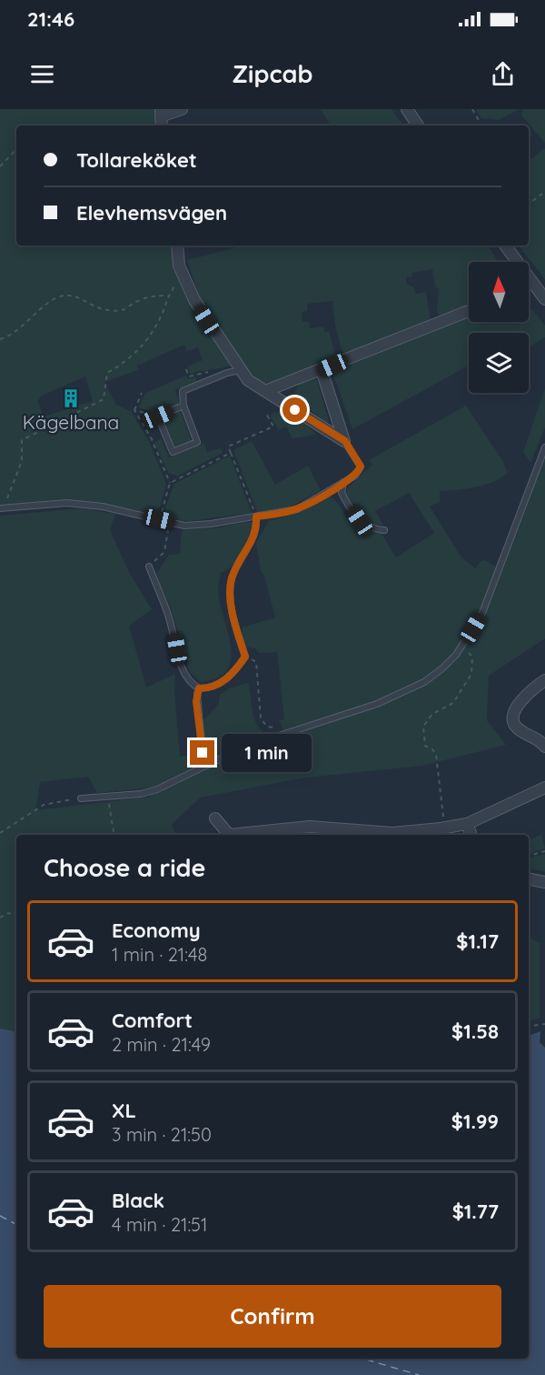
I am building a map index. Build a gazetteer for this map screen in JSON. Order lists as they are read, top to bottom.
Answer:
{
  "places": {
    "building": ["Kägelbana"]
  },
  "north": "top",
  "page": {
    "status": "21:46",
    "header": "Zipcab",
    "banner": ["Tollareköket", "Elevhemsvägen"],
    "bubble": "1 min",
    "heading": "Choose a ride",
    "list": [
      {
        "name": "Economy",
        "note": "1 min · 21:48",
        "value": "$1.17"
      },
      {
        "name": "Comfort",
        "note": "2 min · 21:49",
        "value": "$1.58"
      },
      {
        "name": "XL",
        "note": "3 min · 21:50",
        "value": "$1.99"
      },
      {
        "name": "Black",
        "note": "4 min · 21:51",
        "value": "$1.77"
      }
    ],
    "buttons": "Confirm"
  }
}
